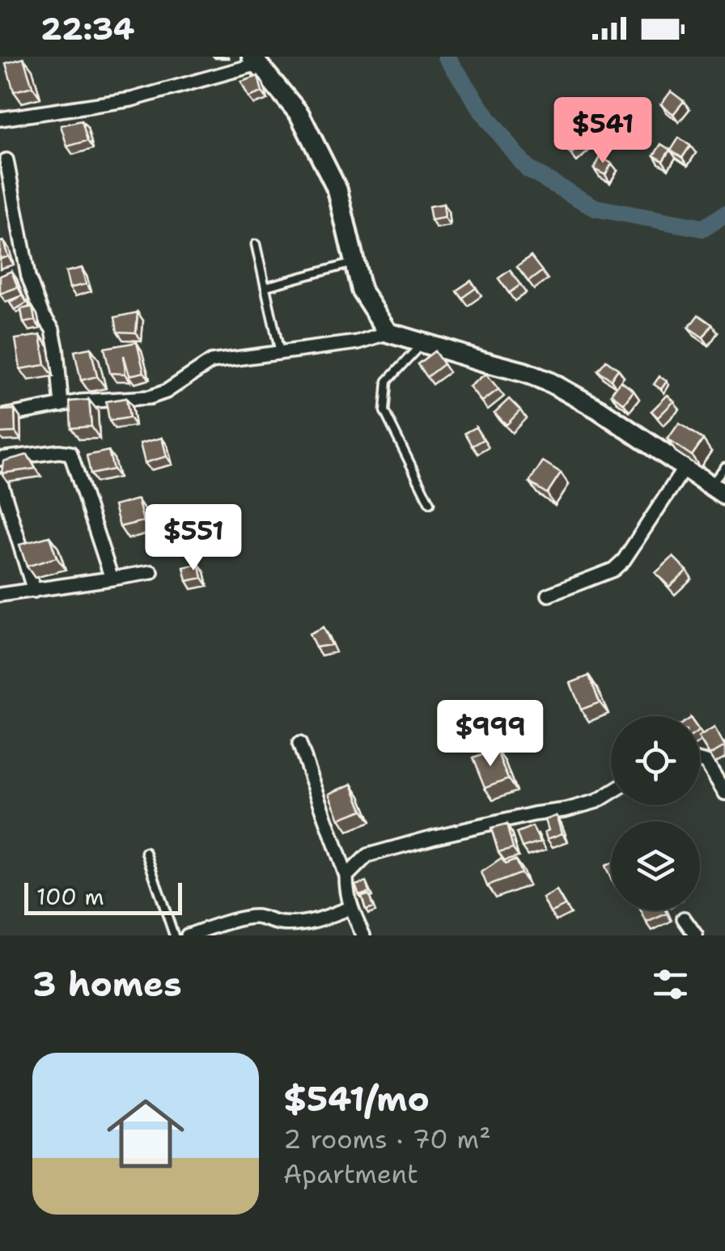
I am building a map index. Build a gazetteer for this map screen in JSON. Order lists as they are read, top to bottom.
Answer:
{
  "scale_bar": "100 m",
  "page": {
    "status": "22:34",
    "price": ["$541", "$551", "$999"],
    "scale": "100 m",
    "heading": "3 homes",
    "list": [
      {
        "name": "$541/mo",
        "note": "2 rooms · 70 m² · Apartment"
      }
    ]
  }
}
